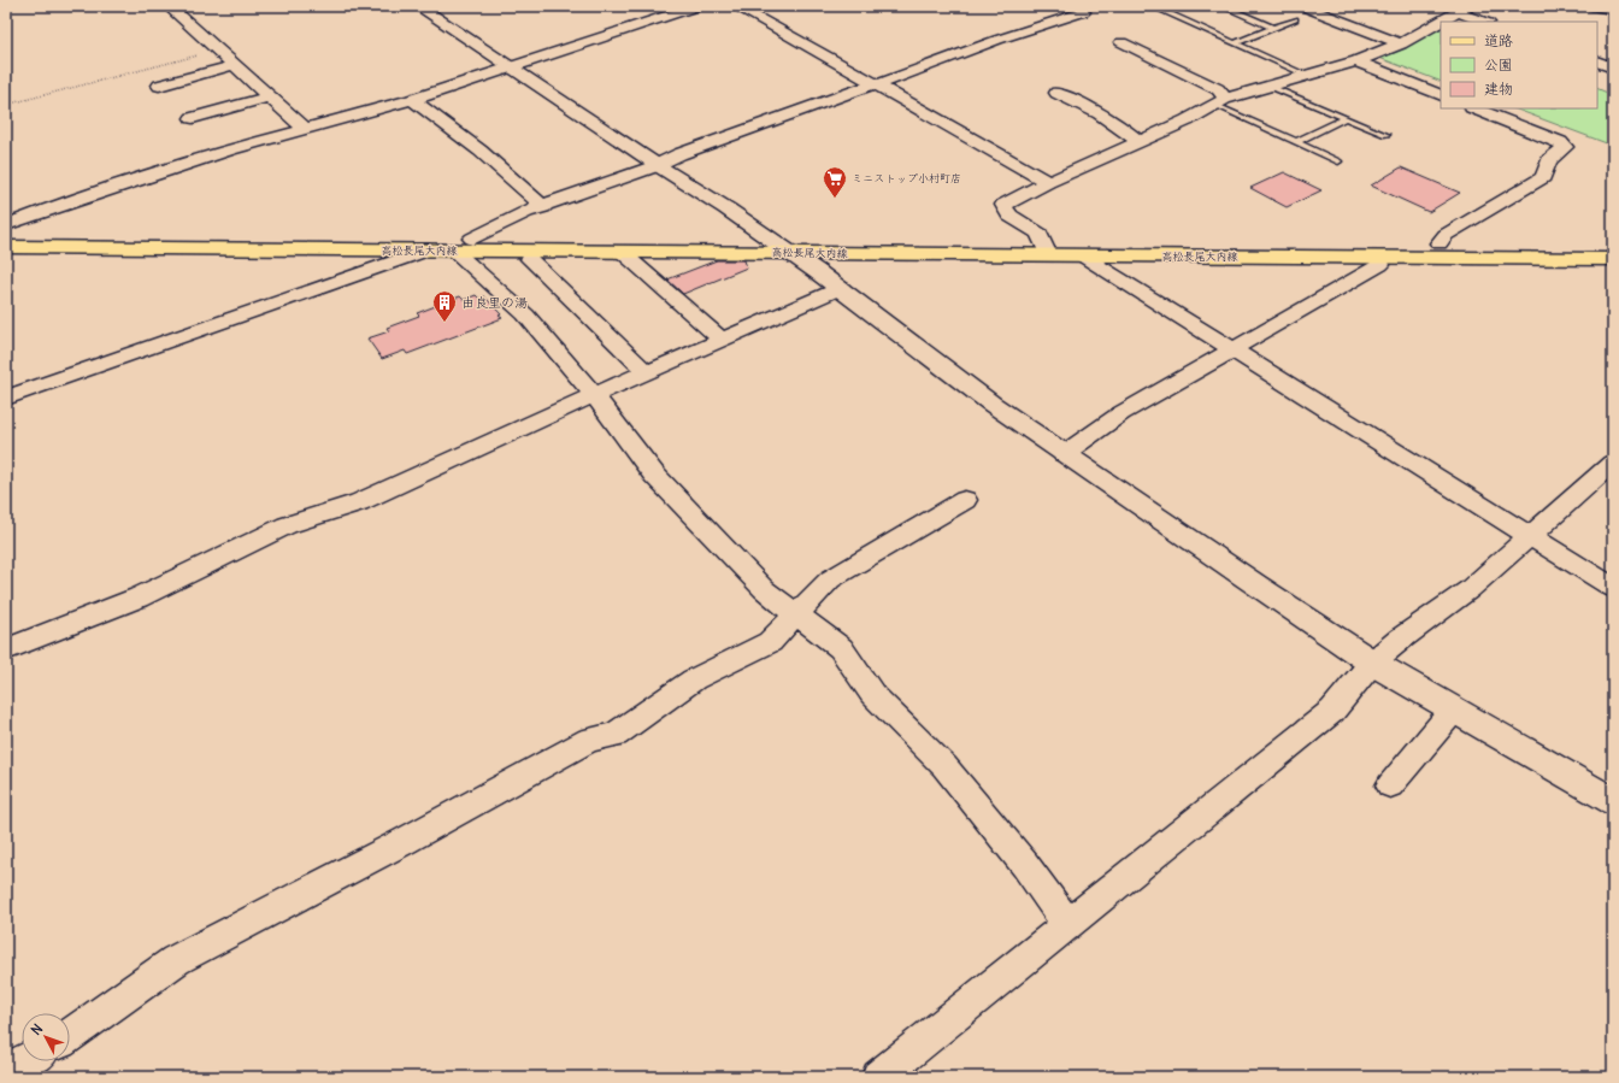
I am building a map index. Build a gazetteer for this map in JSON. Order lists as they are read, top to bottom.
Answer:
{
  "streets": {
    "main road": ["高松長尾大内線"]
  },
  "places": {
    "supermarket": ["ミニストップ小村町店"],
    "building": ["由良里の湯"]
  },
  "legend": ["道路", "公園", "建物"],
  "north": "top left"
}
